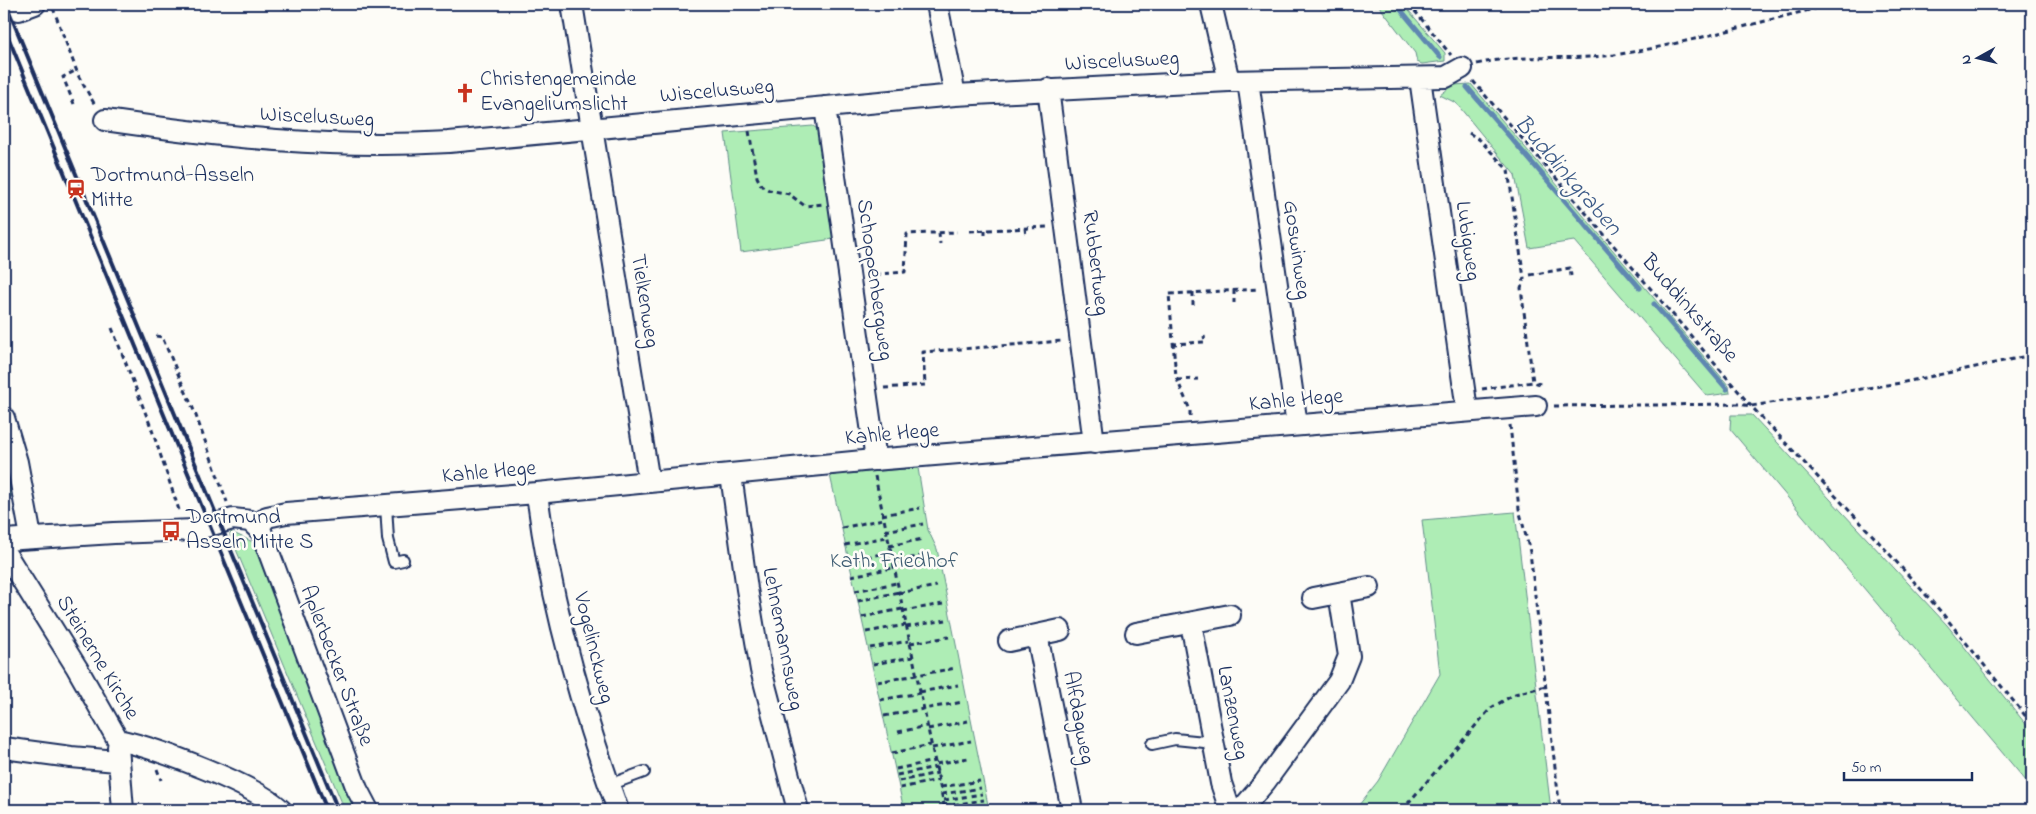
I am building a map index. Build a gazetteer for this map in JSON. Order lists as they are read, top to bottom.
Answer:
{
  "streets": {
    "street": [
      "Wiscelusweg",
      "Lubigweg",
      "Goswinweg",
      "Rubbertweg",
      "Schoppenbergweg",
      "Tielkenweg",
      "Kahle Hege",
      "Lehnemannsweg",
      "Vogelinckweg",
      "Steinerne Kirche",
      "Aplerbecker Straße",
      "Lanzenweg",
      "Alfdagweg"
    ],
    "path": ["Buddinkstraße"]
  },
  "crossings": [
    ["Wiscelusweg", "Lubigweg"],
    ["Wiscelusweg", "Goswinweg"],
    ["Wiscelusweg", "Rubbertweg"],
    ["Wiscelusweg", "Schoppenbergweg"],
    ["Wiscelusweg", "Tielkenweg"],
    ["Wiscelusweg", "Buddinkstraße"],
    ["Lubigweg", "Kahle Hege"],
    ["Goswinweg", "Kahle Hege"],
    ["Rubbertweg", "Kahle Hege"],
    ["Schoppenbergweg", "Kahle Hege"],
    ["Tielkenweg", "Kahle Hege"],
    ["Kahle Hege", "Lehnemannsweg"],
    ["Kahle Hege", "Vogelinckweg"],
    ["Kahle Hege", "Aplerbecker Straße"]
  ],
  "water": ["Buddinkgraben"],
  "parks": ["Kath. Friedhof"],
  "places": {
    "church": ["Christengemeinde Evangeliumslicht"],
    "station": ["Dortmund-Asseln Mitte"],
    "bus stop": ["Dortmund Asseln Mitte S"]
  },
  "scale_bar": "50 m",
  "north": "left"
}
